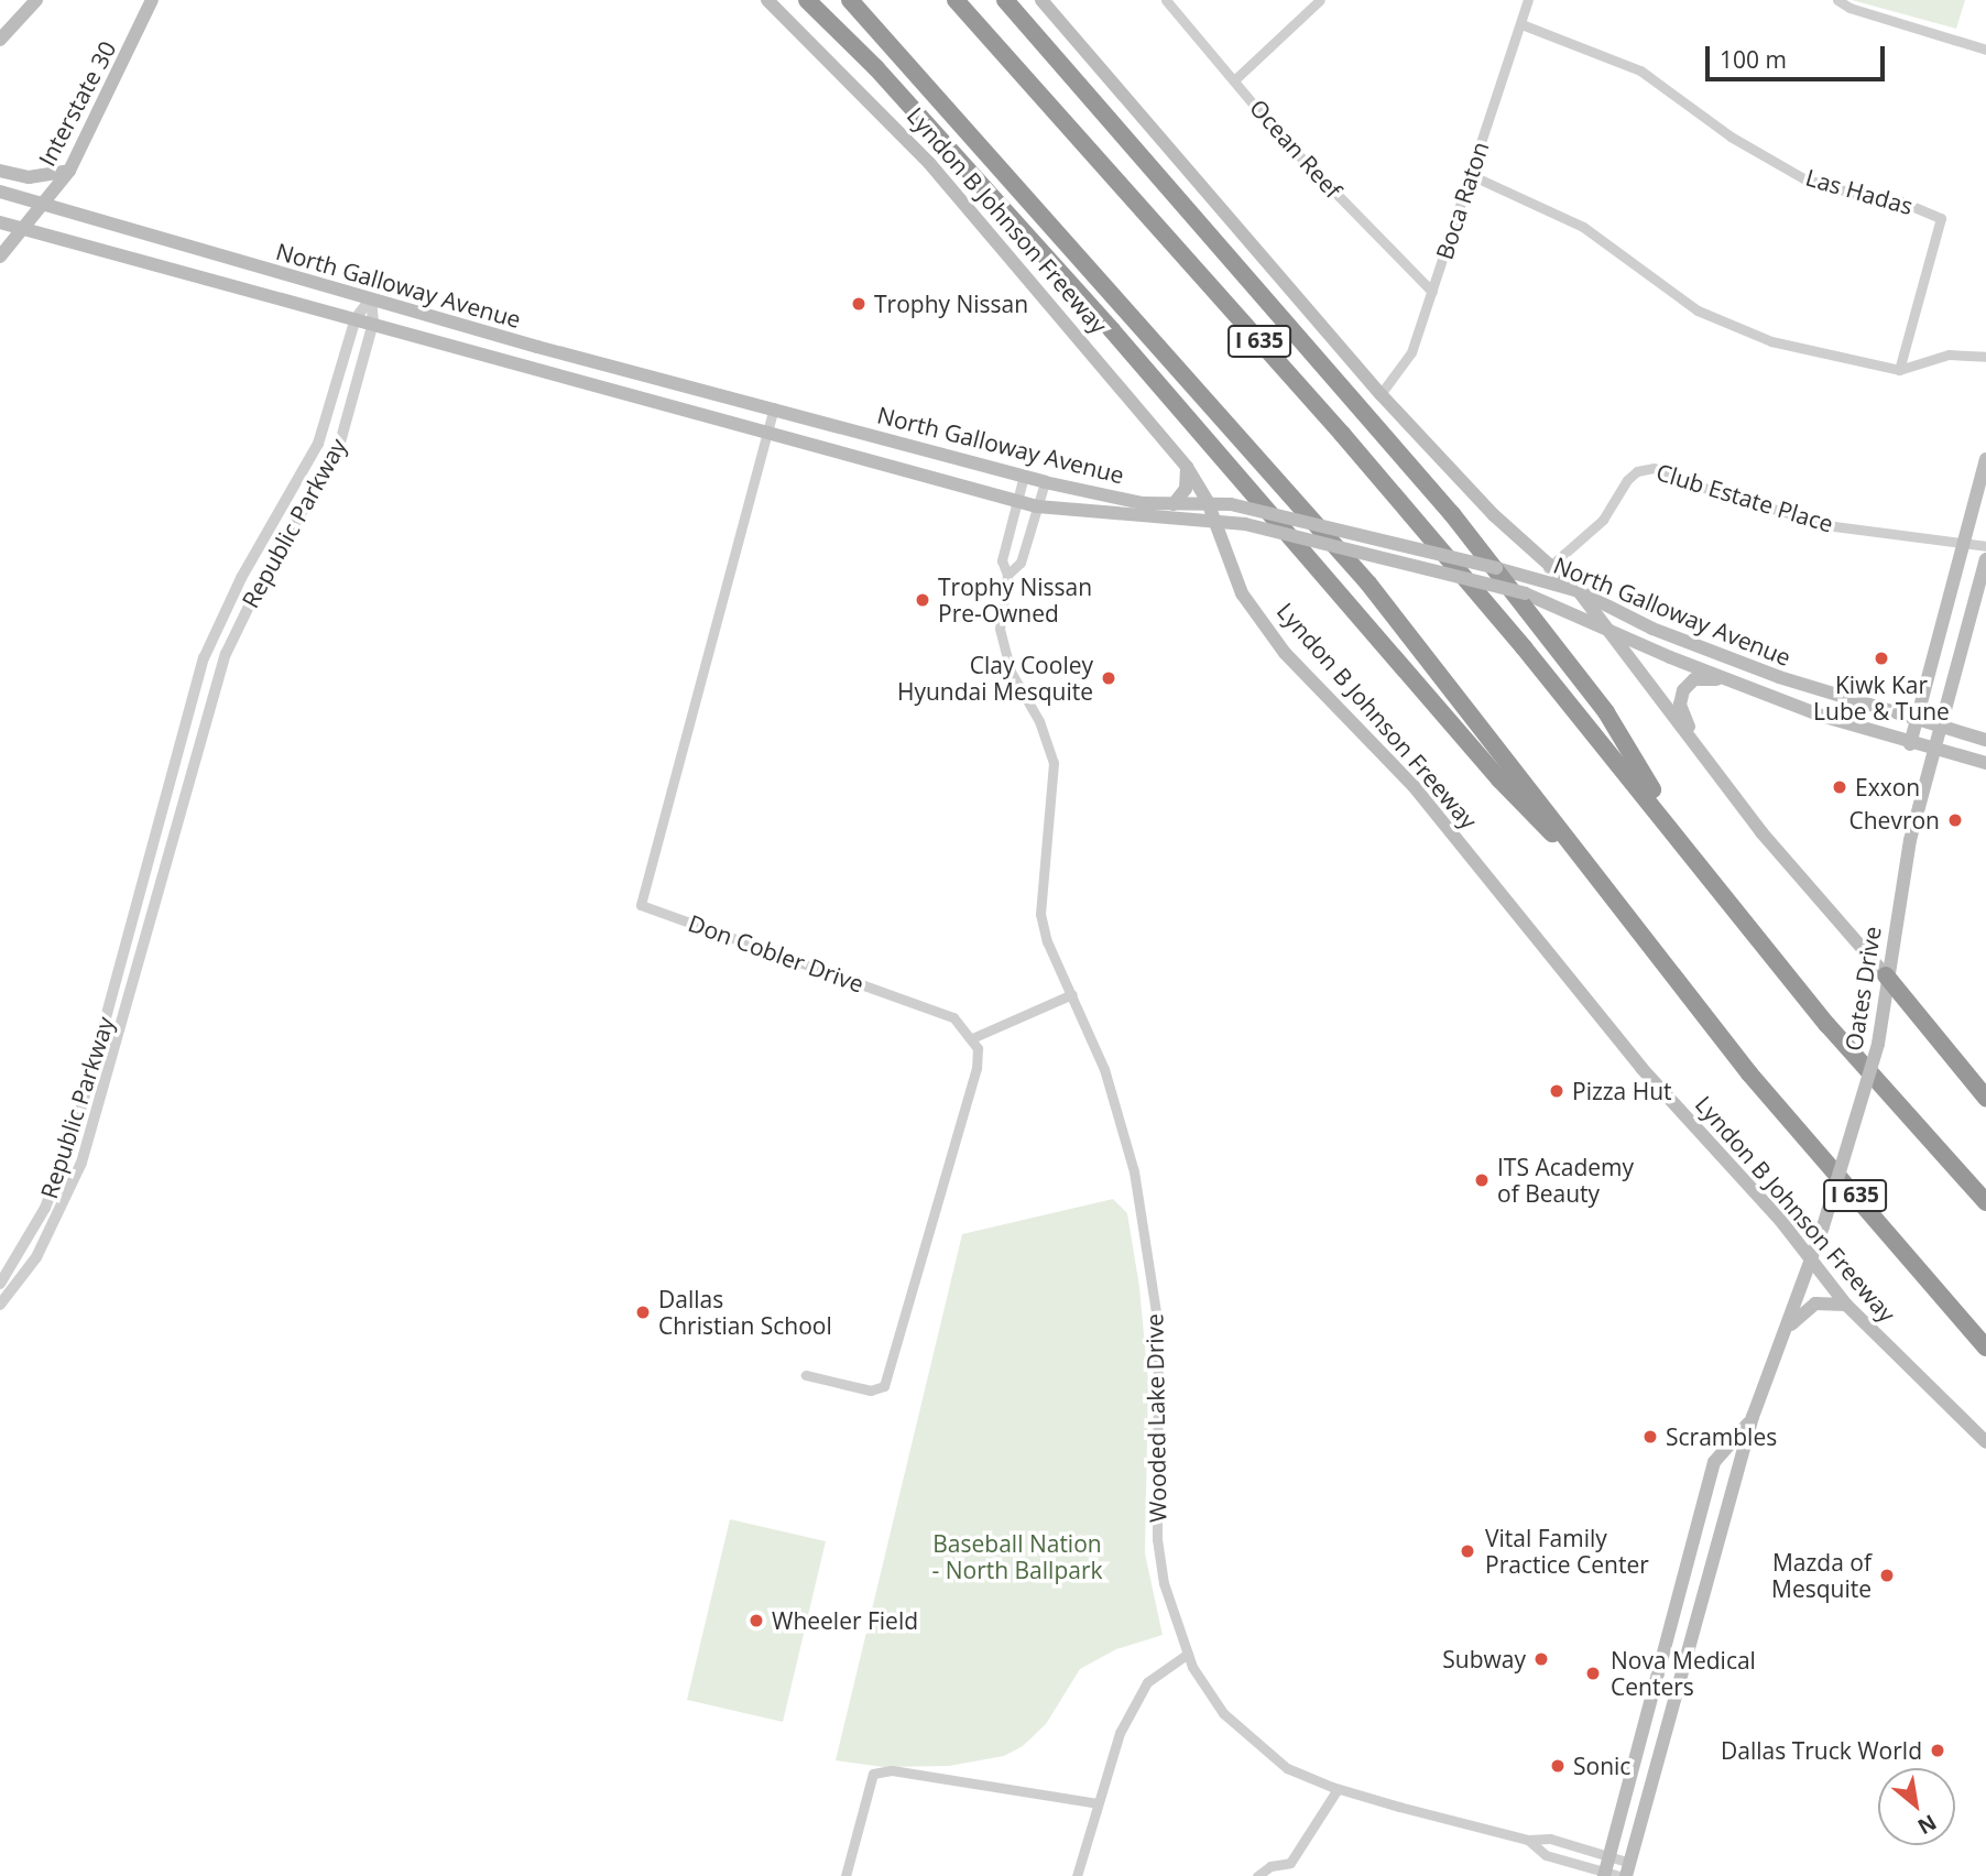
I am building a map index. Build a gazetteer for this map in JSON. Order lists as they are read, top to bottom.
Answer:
{
  "streets": {
    "highway": ["Lyndon B Johnson Freeway", "I 635"],
    "main road": ["Interstate 30", "North Galloway Avenue", "Oates Drive"],
    "street": [
      "Ocean Reef",
      "Las Hadas",
      "Boca Raton",
      "Club Estate Place",
      "Republic Parkway",
      "Don Cobler Drive",
      "Wooded Lake Drive"
    ]
  },
  "crossings": [
    ["Interstate 30", "North Galloway Avenue"],
    ["Ocean Reef", "Boca Raton"],
    ["Las Hadas", "Boca Raton"],
    ["Lyndon B Johnson Freeway", "North Galloway Avenue"],
    ["Lyndon B Johnson Freeway", "Oates Drive"],
    ["North Galloway Avenue", "Republic Parkway"],
    ["North Galloway Avenue", "Don Cobler Drive"],
    ["North Galloway Avenue", "Oates Drive"],
    ["North Galloway Avenue", "Wooded Lake Drive"],
    ["Oates Drive", "Wooded Lake Drive"]
  ],
  "parks": ["Baseball Nation - North Ballpark"],
  "places": [
    "Trophy Nissan",
    "Trophy Nissan Pre-Owned",
    "Kiwk Kar Lube & Tune",
    "Clay Cooley Hyundai Mesquite",
    "Exxon",
    "Chevron",
    "Pizza Hut",
    "ITS Academy of Beauty",
    "Dallas Christian School",
    "Scrambles",
    "Vital Family Practice Center",
    "Mazda of Mesquite",
    "Wheeler Field",
    "Subway",
    "Nova Medical Centers",
    "Dallas Truck World",
    "Sonic"
  ],
  "scale_bar": "100 m",
  "north": "bottom right"
}
